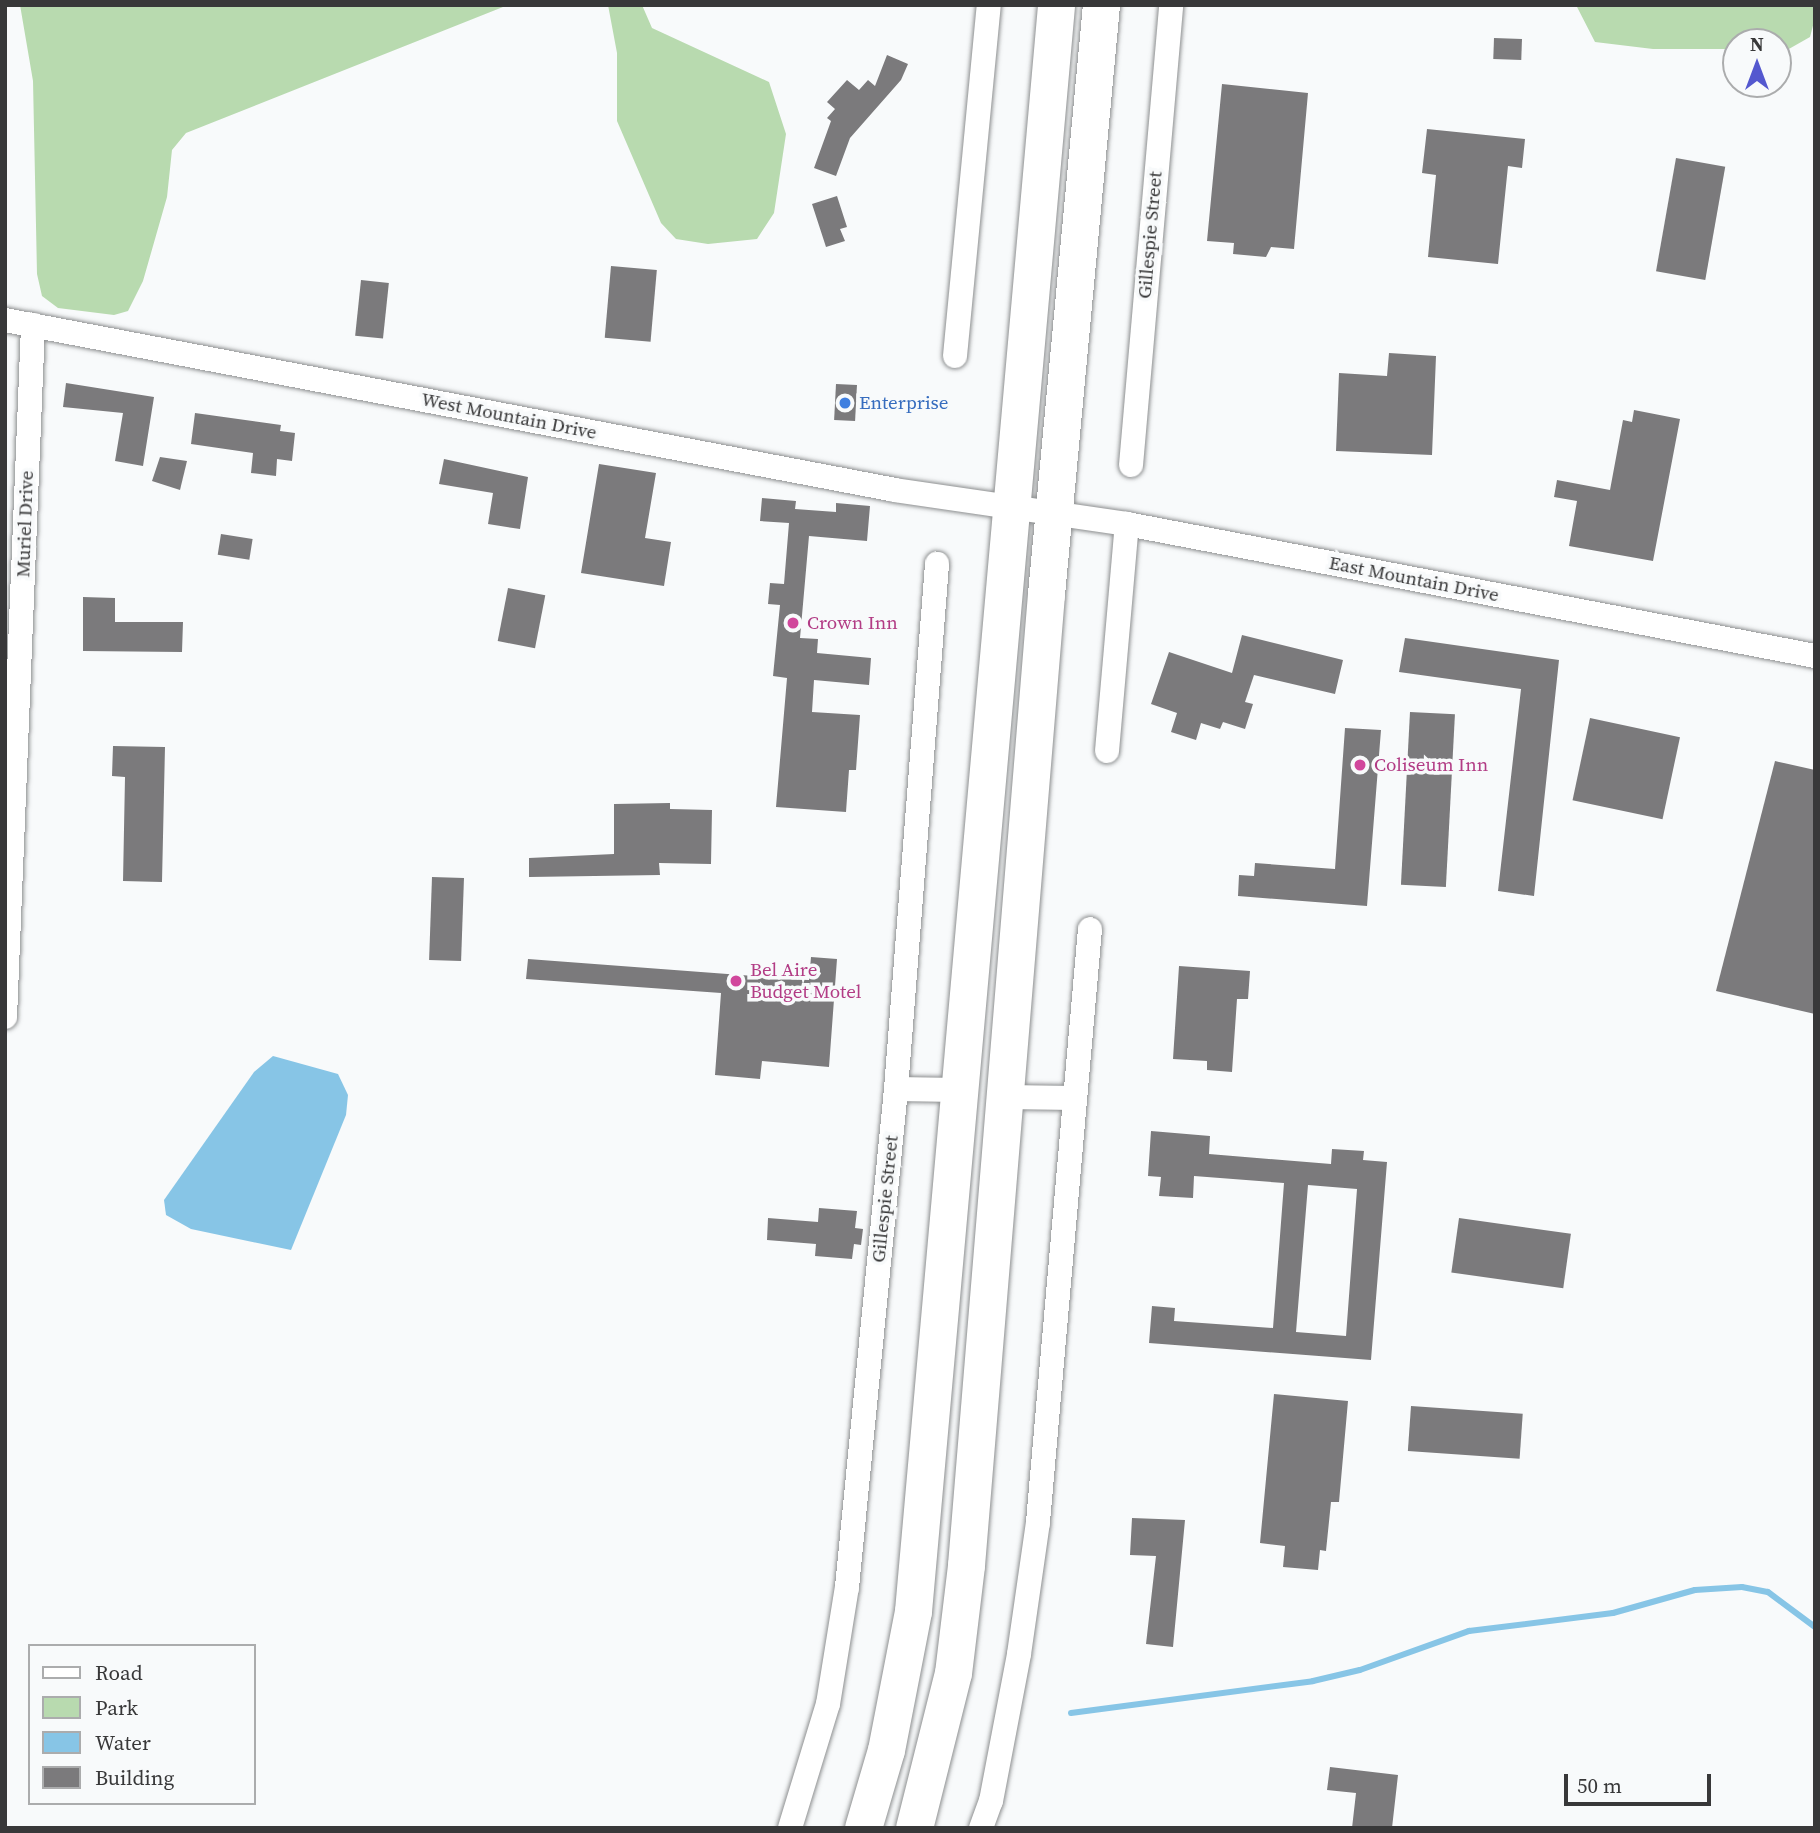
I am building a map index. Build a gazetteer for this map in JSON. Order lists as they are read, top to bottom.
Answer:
{
  "streets": {
    "street": [
      "Gillespie Street",
      "West Mountain Drive",
      "Muriel Drive",
      "East Mountain Drive"
    ]
  },
  "crossings": [
    ["West Mountain Drive", "Muriel Drive"],
    ["West Mountain Drive", "East Mountain Drive"]
  ],
  "places": [
    "Enterprise",
    "Crown Inn",
    "Coliseum Inn",
    "Bel Aire Budget Motel"
  ],
  "legend": [
    "Road",
    "Park",
    "Water",
    "Building"
  ],
  "scale_bar": "50 m",
  "north": "top"
}
